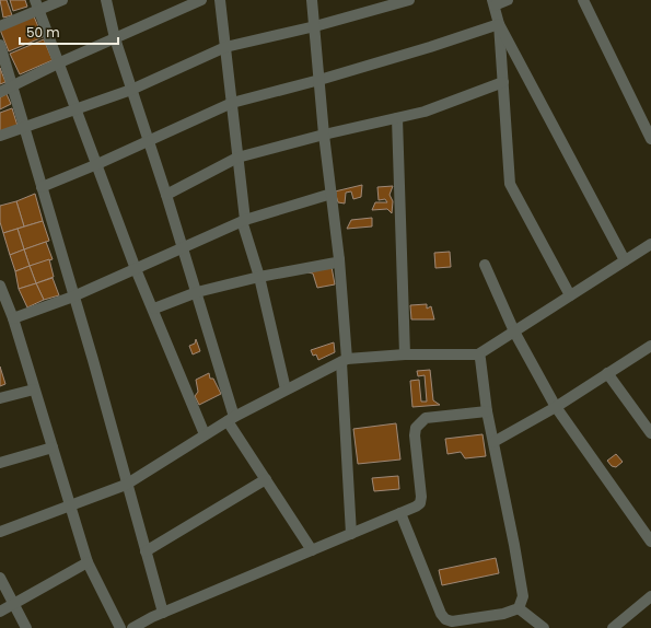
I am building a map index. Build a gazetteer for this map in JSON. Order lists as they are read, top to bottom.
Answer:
{
  "scale_bar": "50 m"
}
